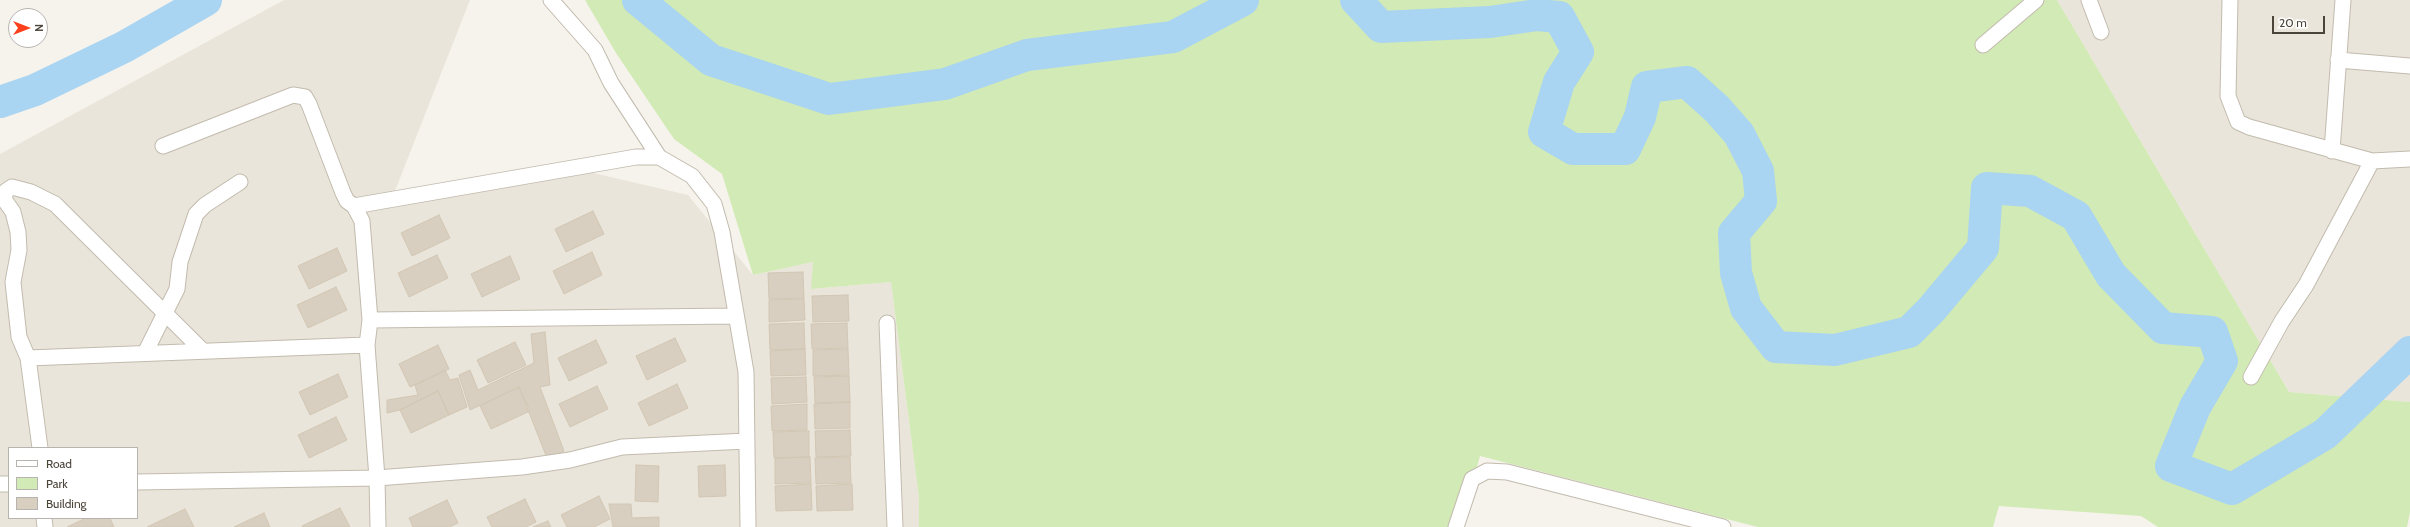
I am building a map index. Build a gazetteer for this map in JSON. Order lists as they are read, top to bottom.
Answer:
{
  "legend": ["Road", "Park", "Building"],
  "scale_bar": "20 m",
  "north": "right"
}
